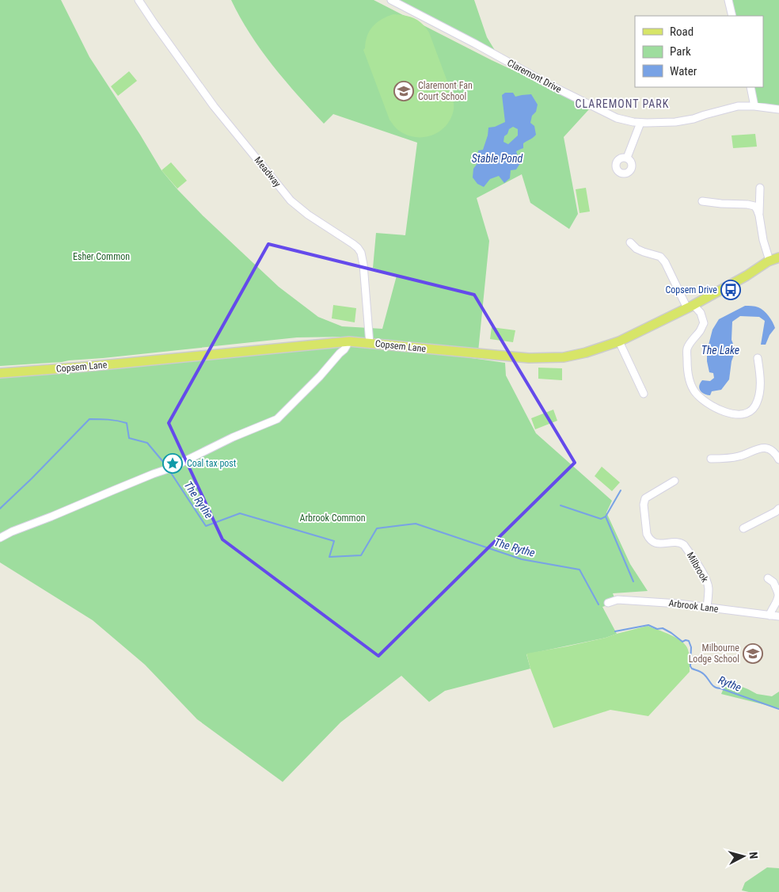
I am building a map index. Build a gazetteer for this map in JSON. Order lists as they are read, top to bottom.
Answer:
{
  "streets": {
    "main road": ["Copsem Lane"],
    "street": [
      "Claremont Drive",
      "Meadway",
      "Milbrook",
      "Arbrook Lane"
    ]
  },
  "crossings": [
    ["Meadway", "Copsem Lane"],
    ["Milbrook", "Arbrook Lane"]
  ],
  "districts": ["CLAREMONT PARK"],
  "water": [
    "Stable Pond",
    "The Lake",
    "The Rythe",
    "Rythe"
  ],
  "parks": ["Esher Common", "Arbrook Common"],
  "places": {
    "school or university": ["Claremont Fan Court School", "Milbourne Lodge School"],
    "bus stop": ["Copsem Drive"],
    "place": ["Coal tax post"]
  },
  "legend": ["Road", "Park", "Water"],
  "north": "right"
}
